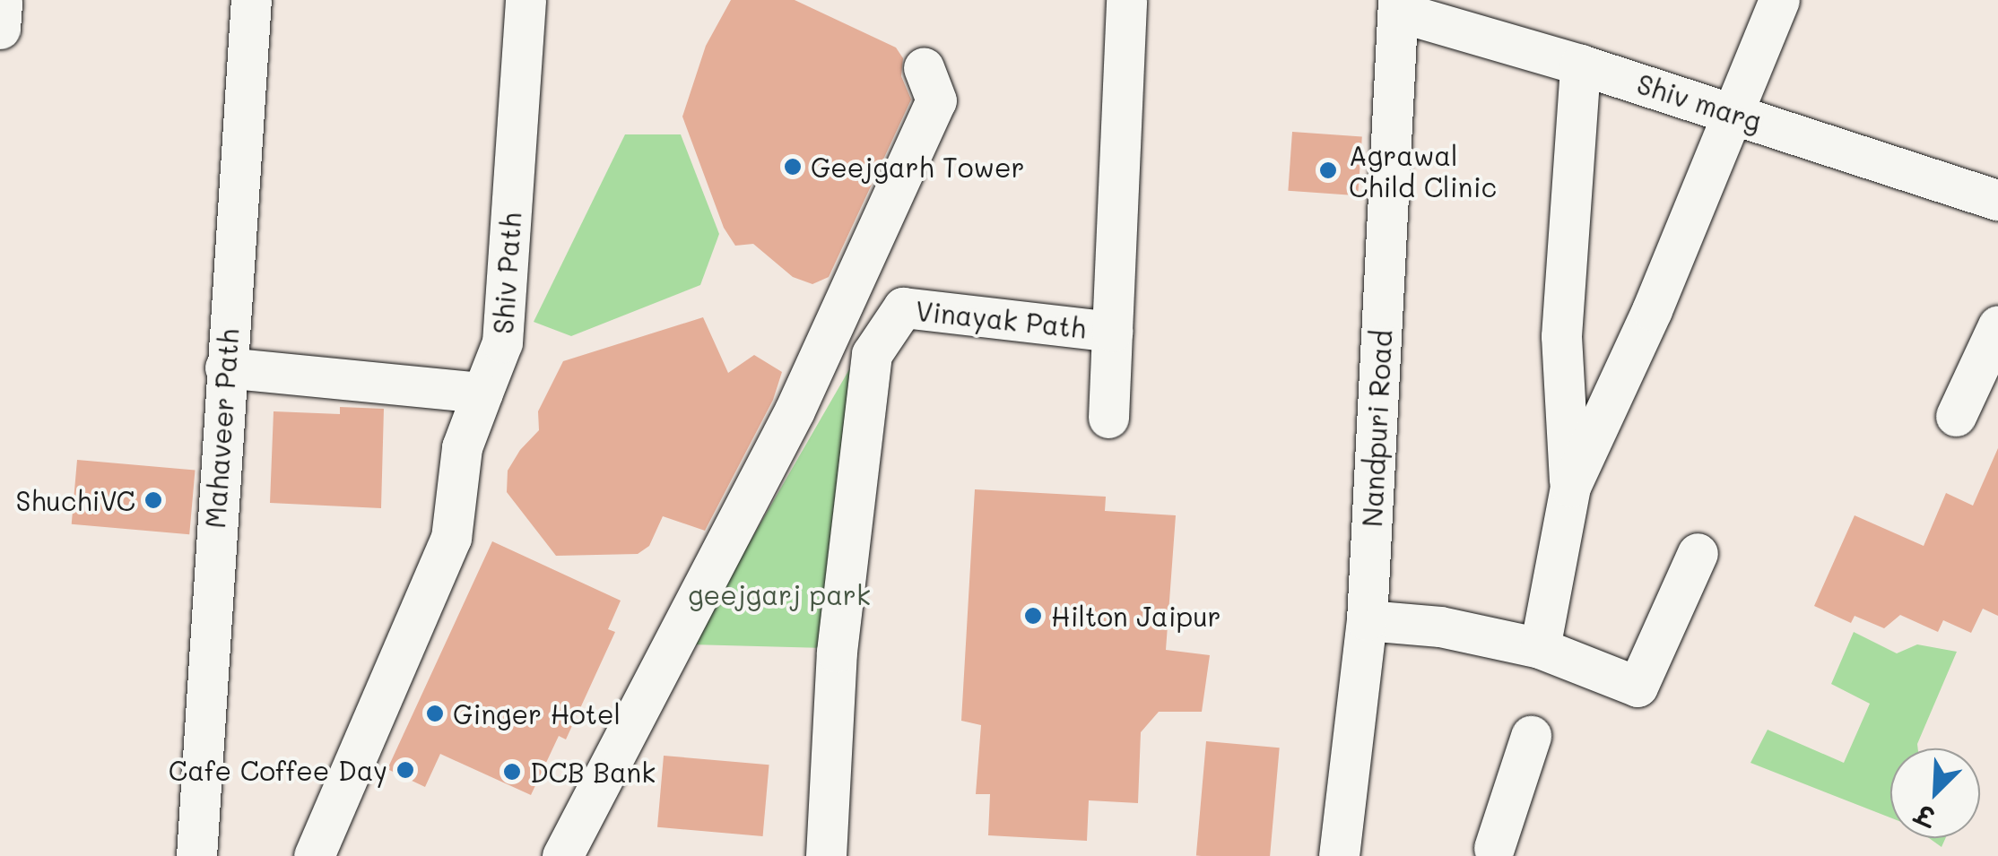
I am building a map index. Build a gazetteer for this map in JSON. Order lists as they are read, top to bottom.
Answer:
{
  "streets": {
    "street": [
      "Shiv marg",
      "Shiv Path",
      "Vinayak Path",
      "Mahaveer Path",
      "Nandpuri Road"
    ]
  },
  "crossings": [
    ["Shiv marg", "Nandpuri Road"]
  ],
  "parks": ["geejgarj park"],
  "places": [
    "Geejgarh Tower",
    "Agrawal Child Clinic",
    "ShuchiVC",
    "Hilton Jaipur",
    "Ginger Hotel",
    "Cafe Coffee Day",
    "DCB Bank"
  ],
  "north": "bottom left"
}
